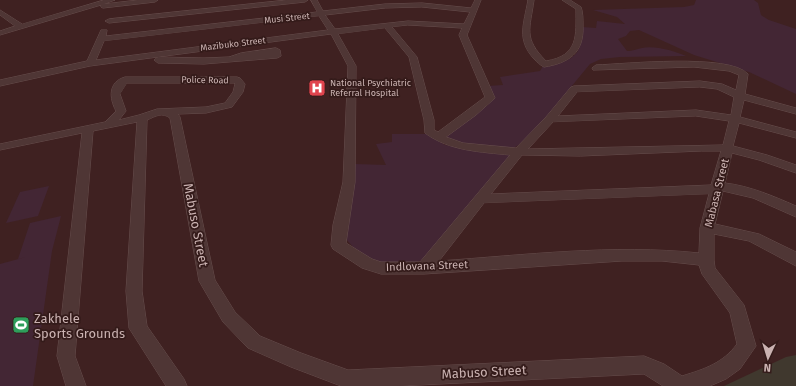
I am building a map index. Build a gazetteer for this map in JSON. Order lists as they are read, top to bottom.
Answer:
{
  "streets": {
    "street": [
      "Musi Street",
      "Mazibuko Street",
      "Police Road",
      "Mabasa Street",
      "Mabuso Street",
      "Indlovana Street"
    ]
  },
  "crossings": [
    ["Musi Street", "Indlovana Street"],
    ["Mazibuko Street", "Indlovana Street"],
    ["Police Road", "Mabuso Street"],
    ["Mabasa Street", "Mabuso Street"],
    ["Mabasa Street", "Indlovana Street"]
  ],
  "places": {
    "hospital": ["National Psychiatric Referral Hospital"],
    "sports": ["Zakhele Sports Grounds"]
  },
  "north": "bottom"
}
